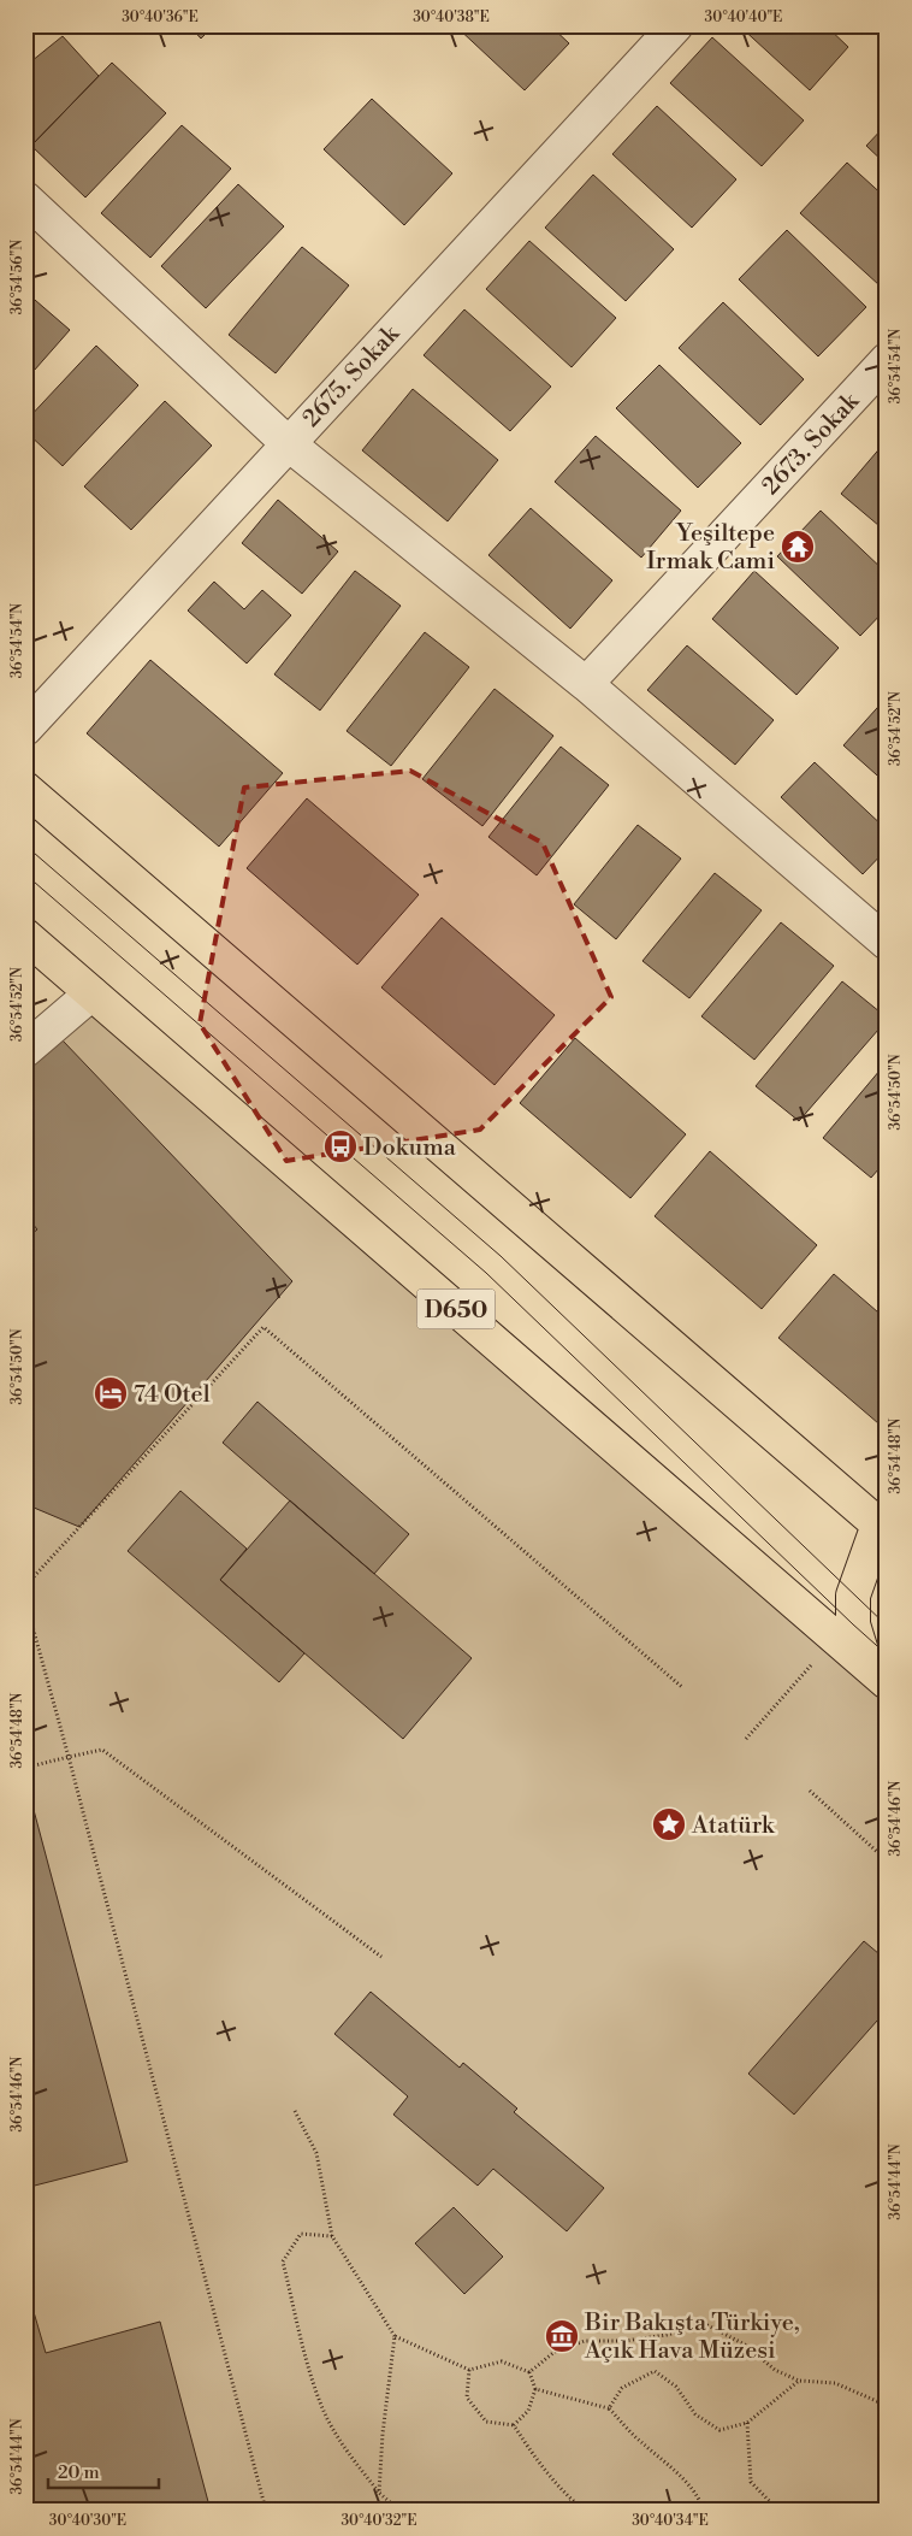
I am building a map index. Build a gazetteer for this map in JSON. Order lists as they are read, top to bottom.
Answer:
{
  "streets": {
    "highway": ["D650"],
    "street": ["2675. Sokak", "2673. Sokak"]
  },
  "places": {
    "temple": ["Yeşiltepe Irmak Cami"],
    "bus stop": ["Dokuma"],
    "hotel": ["74 Otel"],
    "place": ["Atatürk"],
    "museum": ["Bir Bakışta Türkiye, Açık Hava Müzesi"]
  },
  "scale_bar": "20 m",
  "coordinates": [
    "30°40'36\"E",
    "30°40'38\"E",
    "30°40'40\"E",
    "36°54'56\"N",
    "36°54'54\"N",
    "36°54'52\"N",
    "36°54'50\"N",
    "36°54'48\"N",
    "36°54'46\"N",
    "36°54'44\"N",
    "30°40'30\"E",
    "30°40'32\"E",
    "30°40'34\"E"
  ]
}
